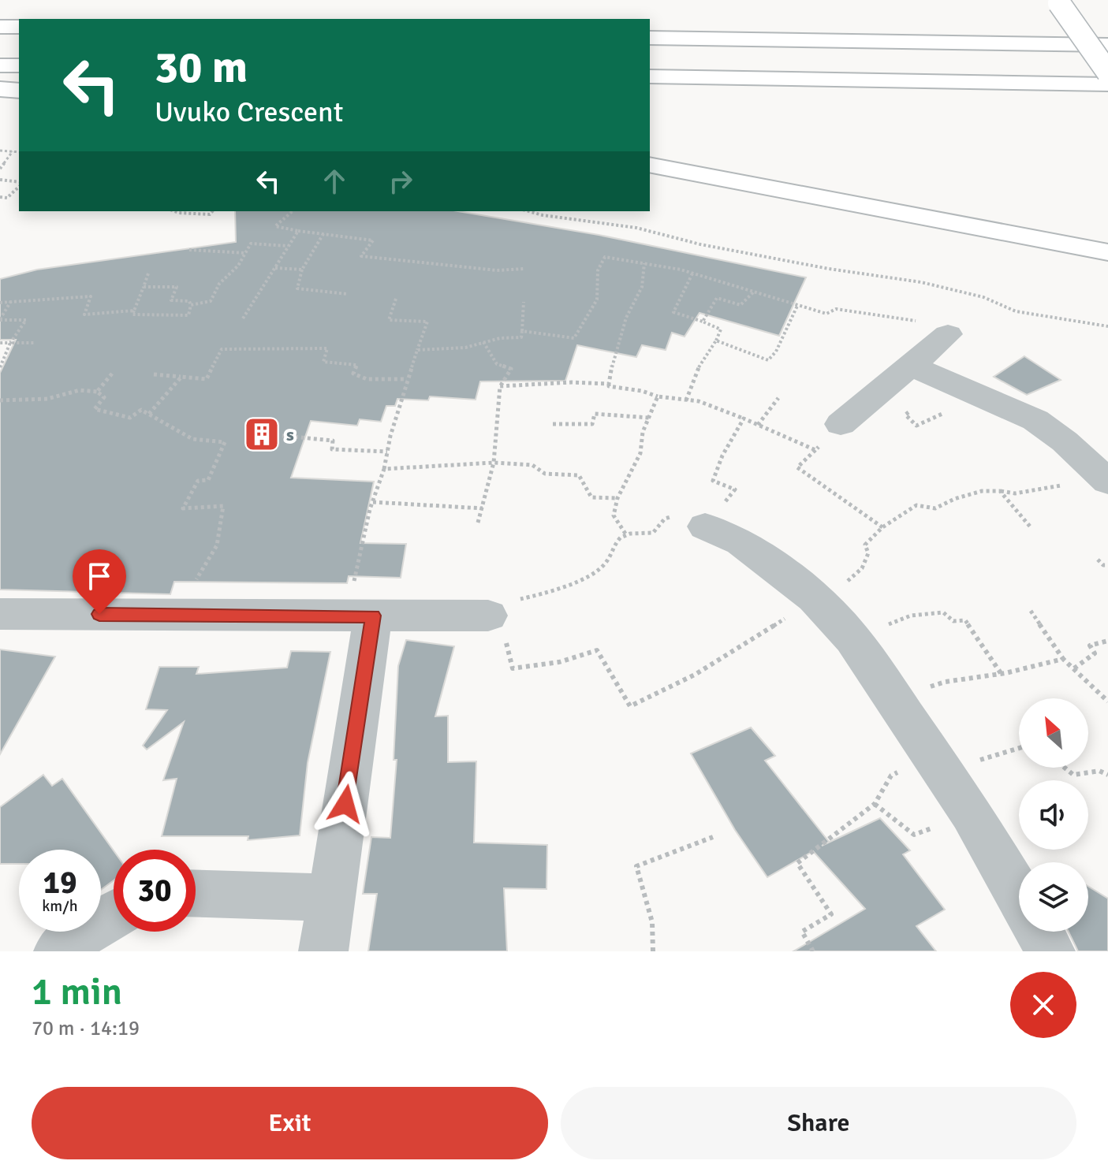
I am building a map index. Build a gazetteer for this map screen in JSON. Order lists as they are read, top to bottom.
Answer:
{
  "places": {
    "building": ["s"]
  },
  "north": "top left",
  "page": {
    "turn": ["30 m", "Uvuko Crescent"],
    "speed": "19 km/h",
    "limit": "30",
    "heading": ["1 min", "70 m · 14:19"],
    "buttons": ["Exit", "Share"]
  }
}
